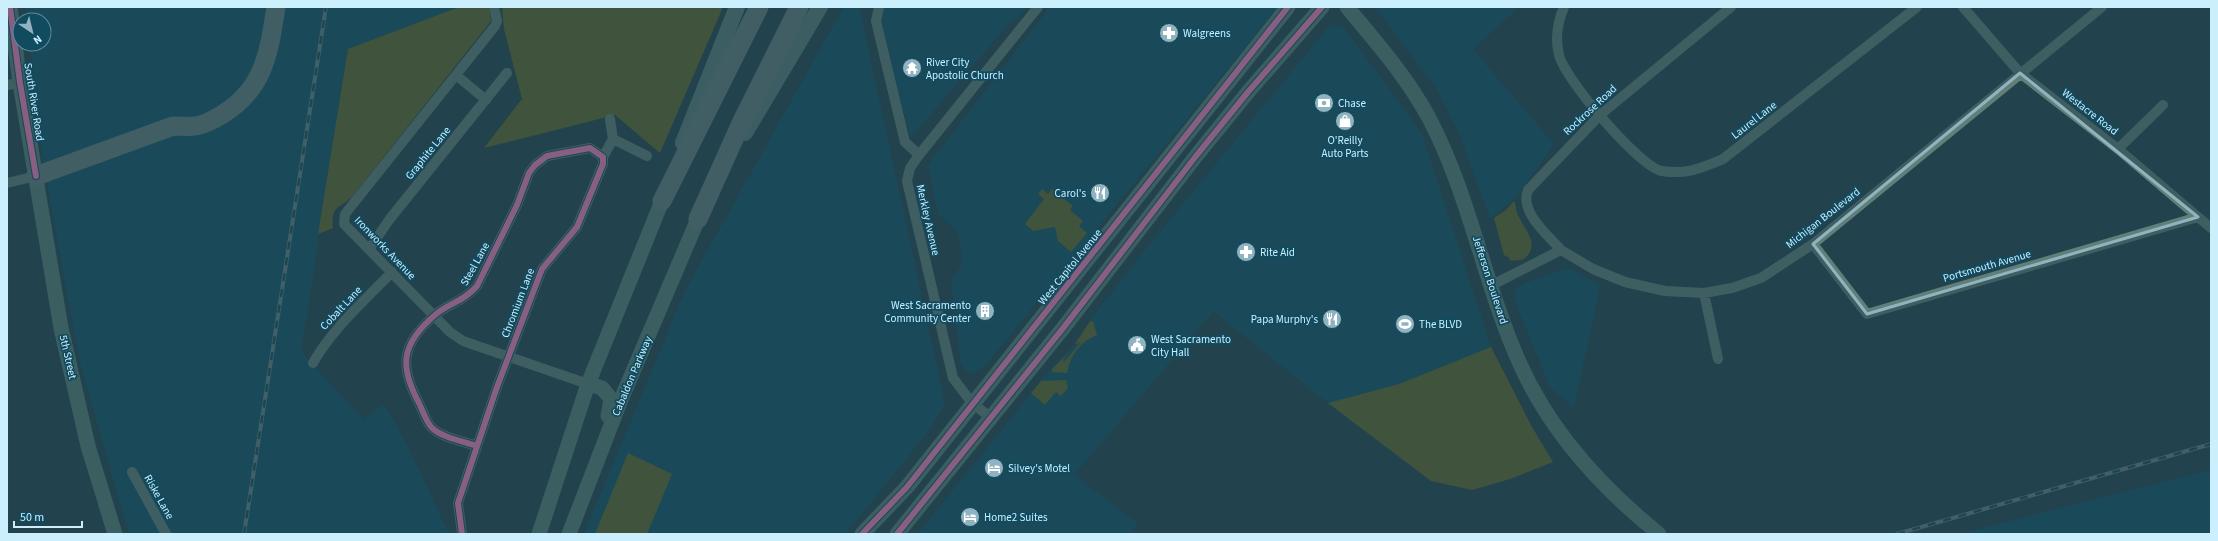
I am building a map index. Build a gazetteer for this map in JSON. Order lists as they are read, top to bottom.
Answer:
{
  "streets": {
    "main road": [
      "South River Road",
      "West Capitol Avenue",
      "Jefferson Boulevard",
      "5th Street",
      "Cabaldon Parkway"
    ],
    "street": [
      "Rockrose Road",
      "Westacre Road",
      "Laurel Lane",
      "Graphite Lane",
      "Michigan Boulevard",
      "Merkley Avenue",
      "Ironworks Avenue",
      "Steel Lane",
      "Portsmouth Avenue",
      "Chromium Lane",
      "Cobalt Lane",
      "Riske Lane"
    ]
  },
  "crossings": [
    ["South River Road", "5th Street"],
    ["Rockrose Road", "Laurel Lane"],
    ["Rockrose Road", "Michigan Boulevard"],
    ["Westacre Road", "Michigan Boulevard"],
    ["Westacre Road", "Portsmouth Avenue"],
    ["Graphite Lane", "Ironworks Avenue"],
    ["Michigan Boulevard", "Portsmouth Avenue"],
    ["Merkley Avenue", "West Capitol Avenue"],
    ["Ironworks Avenue", "Steel Lane"],
    ["Ironworks Avenue", "Chromium Lane"],
    ["Ironworks Avenue", "Cobalt Lane"],
    ["Steel Lane", "Chromium Lane"]
  ],
  "places": {
    "pharmacy": ["Walgreens", "Rite Aid"],
    "temple": ["River City Apostolic Church"],
    "bank": ["Chase"],
    "shop": ["O'Reilly Auto Parts"],
    "restaurant": ["Carol's", "Papa Murphy's"],
    "building": ["West Sacramento Community Center"],
    "sports": ["The BLVD"],
    "public building": ["West Sacramento City Hall"],
    "hotel": ["Silvey's Motel", "Home2 Suites"]
  },
  "scale_bar": "50 m",
  "north": "bottom right"
}
